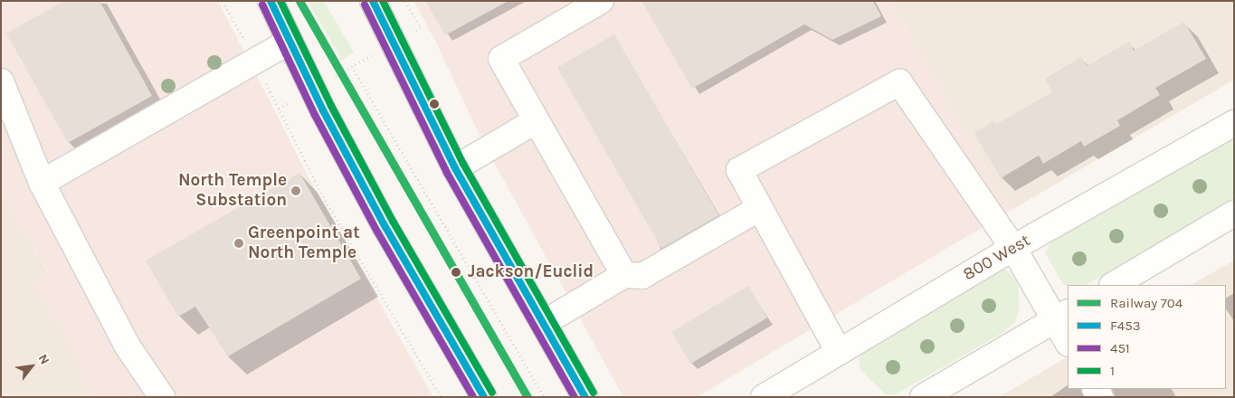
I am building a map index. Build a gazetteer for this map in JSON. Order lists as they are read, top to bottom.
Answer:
{
  "streets": {
    "street": ["800 West"]
  },
  "places": ["North Temple Substation", "Greenpoint at North Temple", "Jackson/Euclid"],
  "lines": [
    "rail line 704",
    "transit line F453",
    "transit line 1",
    "transit line 451"
  ],
  "legend": [
    "Railway 704",
    "F453",
    "451",
    "1"
  ],
  "north": "top right"
}
